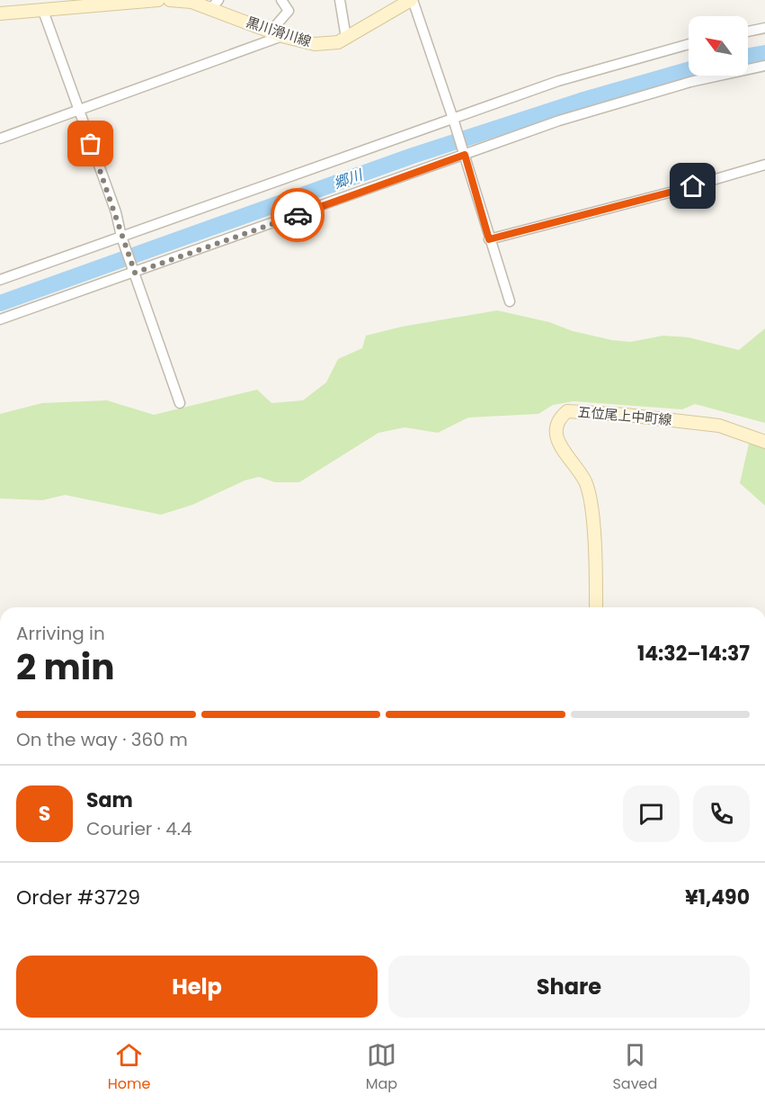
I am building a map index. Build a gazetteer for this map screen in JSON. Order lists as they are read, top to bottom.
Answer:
{
  "streets": {
    "main road": ["黒川滑川線", "五位尾上中町線"]
  },
  "water": ["郷川"],
  "north": "top left",
  "page": {
    "heading": ["2 min", "Arriving in", "14:32–14:37"],
    "panel": [
      "Sam",
      "Courier · 4.4",
      "Order #3729",
      "¥1,490"
    ],
    "bar": "On the way · 360 m",
    "round": "S",
    "buttons": ["Help", "Share"],
    "tabs": ["Home", "Map", "Saved"]
  }
}
